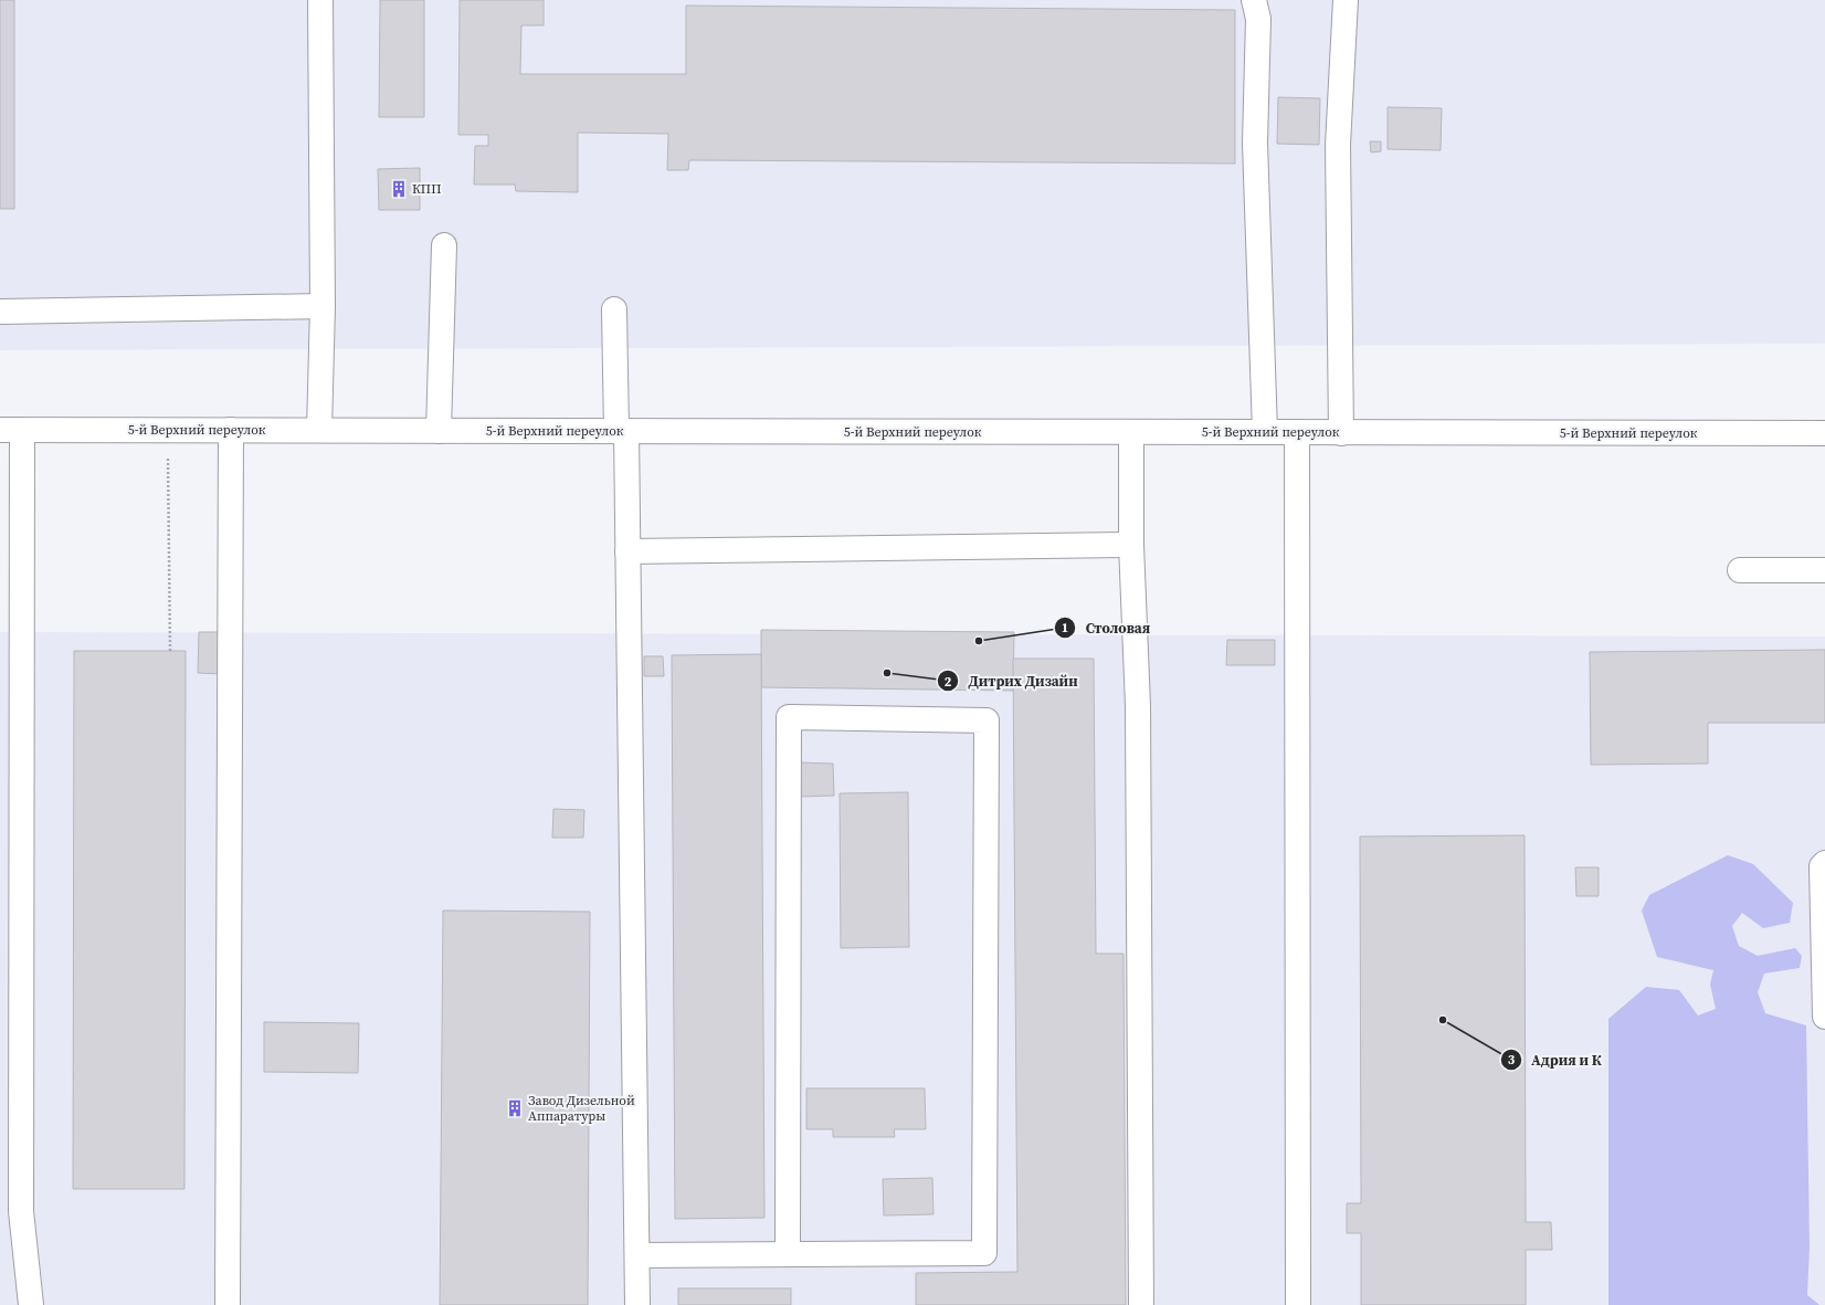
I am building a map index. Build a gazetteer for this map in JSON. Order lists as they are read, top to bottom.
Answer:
{
  "streets": {
    "street": ["5-й Верхний переулок"]
  },
  "places": {
    "building": ["КПП", "Завод Дизельной Аппаратуры"],
    "other": ["Столовая", "Дитрих Дизайн", "Адрия и К"]
  }
}
